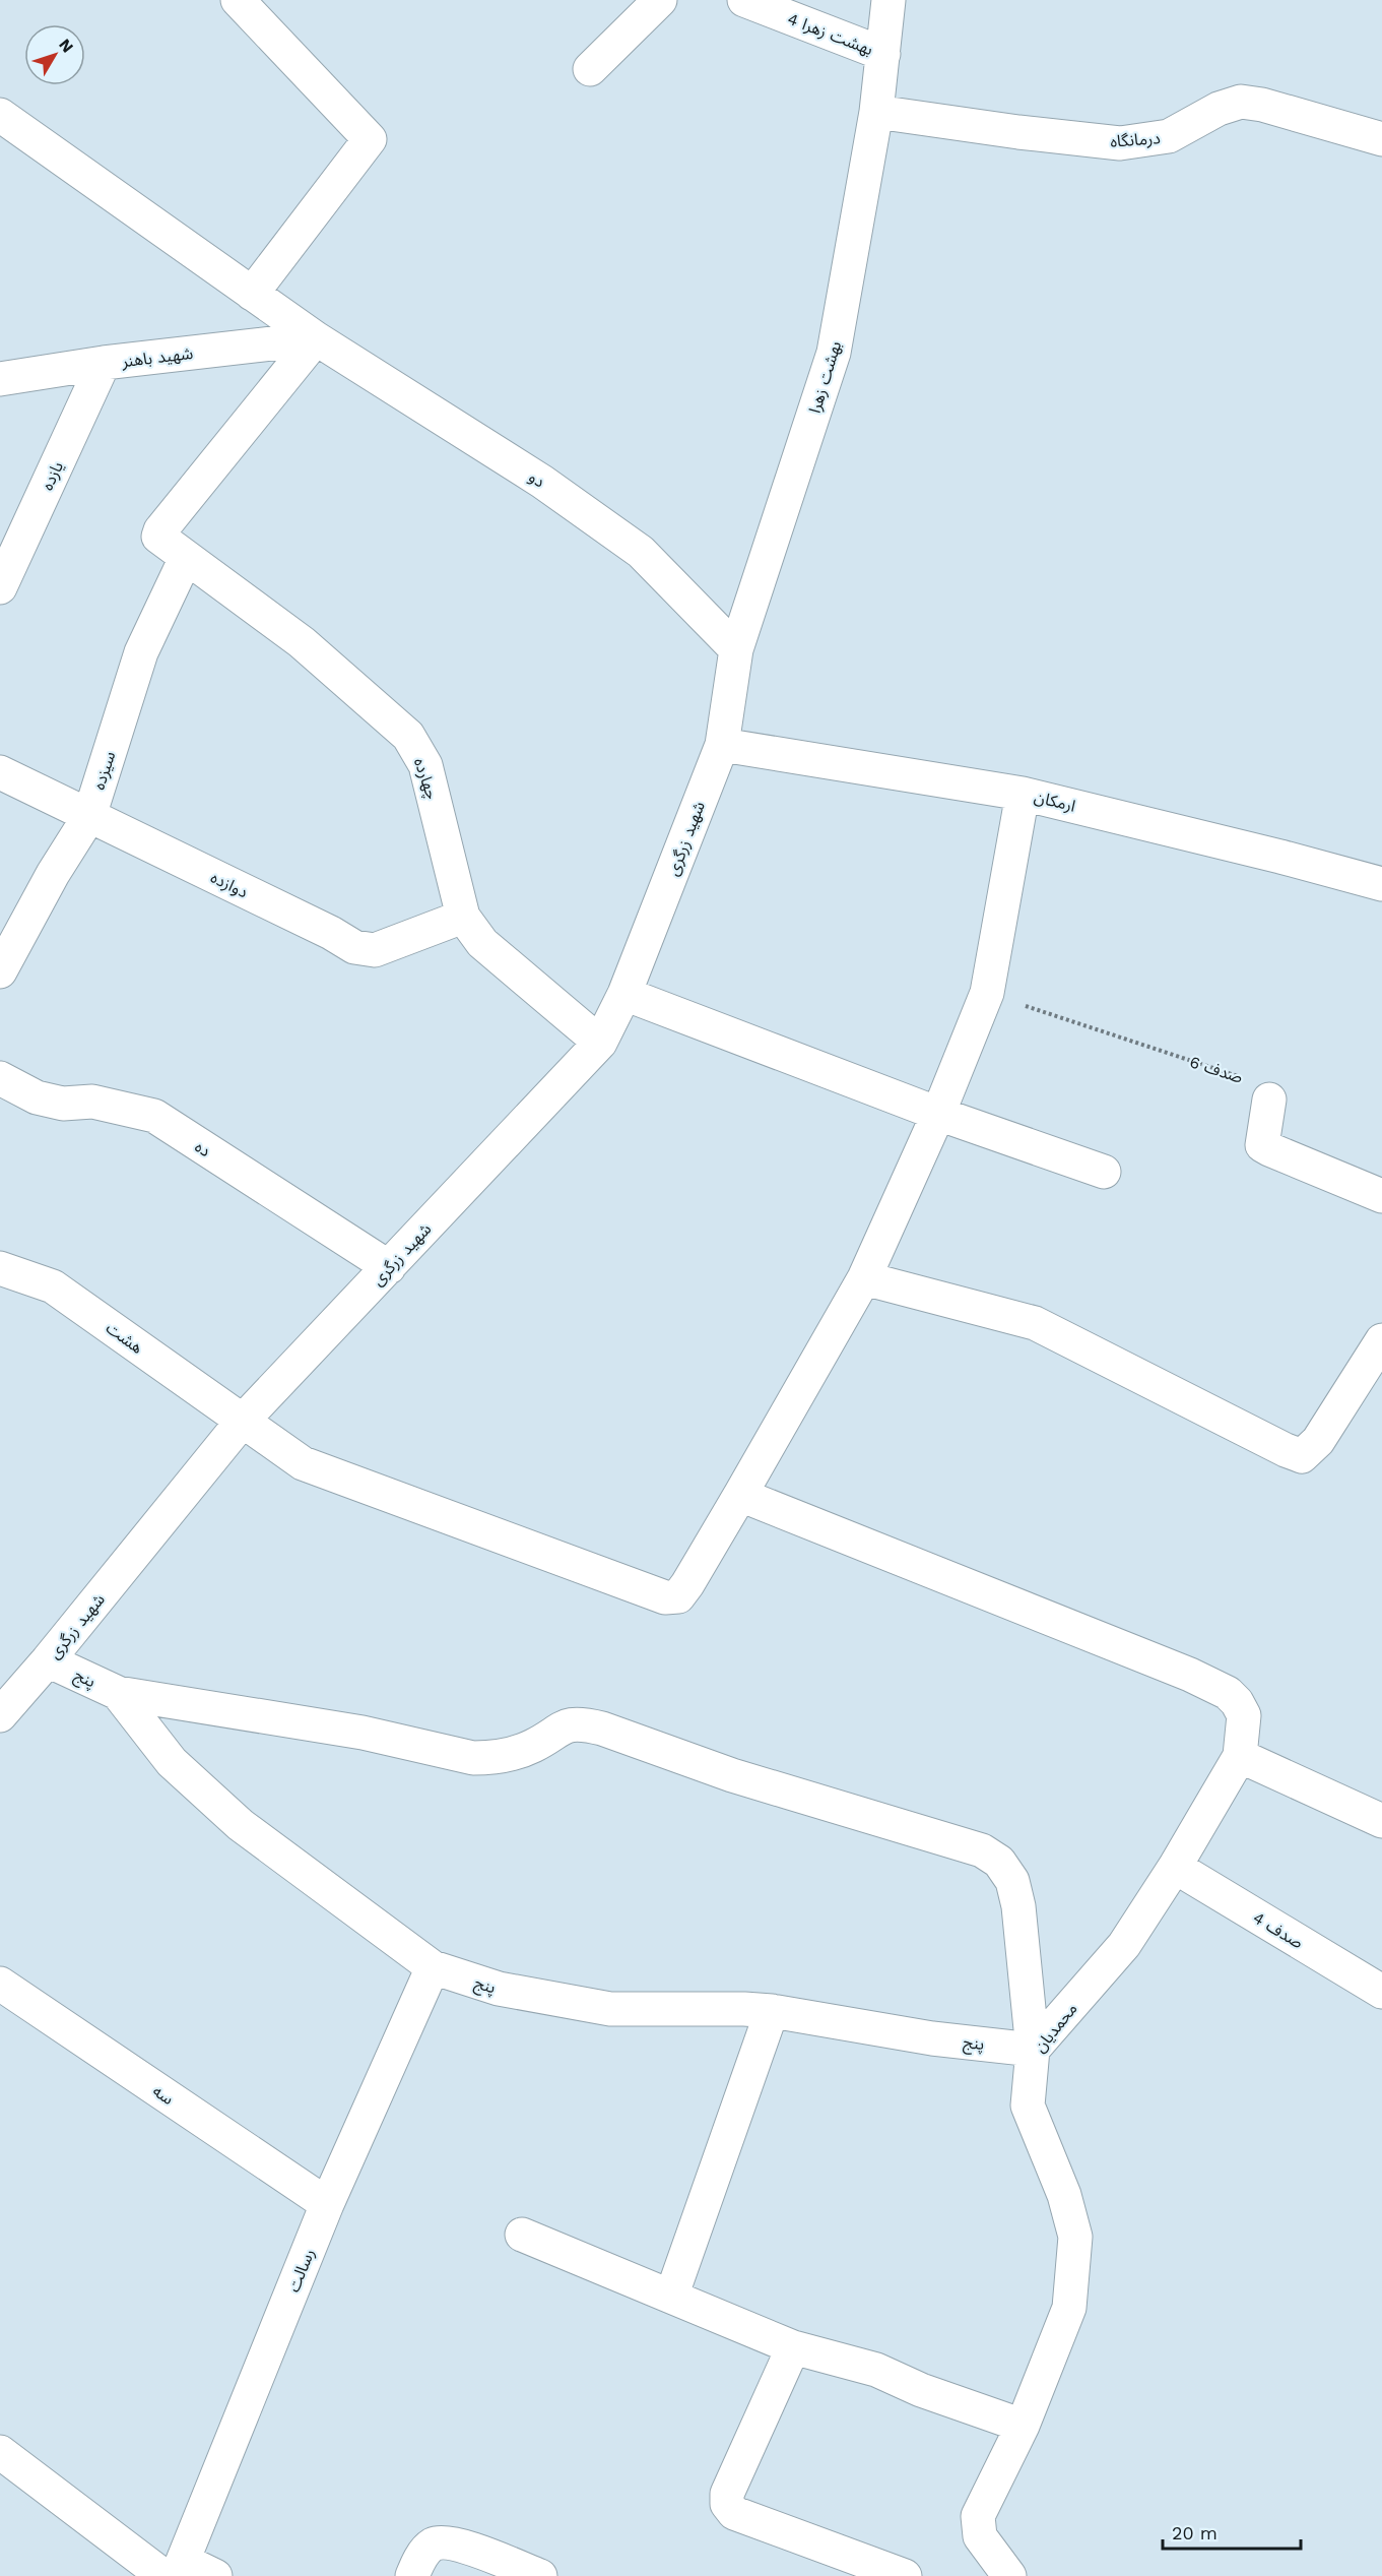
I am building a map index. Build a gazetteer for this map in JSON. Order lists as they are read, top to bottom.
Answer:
{
  "streets": {
    "street": [
      "بهشت زهرا 4",
      "درمانگاه",
      "شهید باهنر",
      "بهشت زهرا",
      "یازده",
      "دو",
      "سیزده",
      "چهارده",
      "ارمکان",
      "شهید زرگری",
      "دوازده",
      "ده",
      "هشت",
      "پنج",
      "صدف 4",
      "محمدیان",
      "سه",
      "رسالت"
    ],
    "path": ["صدف 6"]
  },
  "crossings": [
    ["بهشت زهرا 4", "بهشت زهرا"],
    ["درمانگاه", "بهشت زهرا"],
    ["شهید باهنر", "یازده"],
    ["شهید باهنر", "دو"],
    ["شهید باهنر", "چهارده"],
    ["بهشت زهرا", "دو"],
    ["بهشت زهرا", "ارمکان"],
    ["بهشت زهرا", "شهید زرگری"],
    ["دو", "چهارده"],
    ["سیزده", "چهارده"],
    ["سیزده", "دوازده"],
    ["چهارده", "شهید زرگری"],
    ["چهارده", "دوازده"],
    ["ارمکان", "شهید زرگری"],
    ["ارمکان", "هشت"],
    ["شهید زرگری", "ده"],
    ["شهید زرگری", "هشت"],
    ["شهید زرگری", "پنج"],
    ["صدف 6", "هشت"],
    ["پنج", "محمدیان"],
    ["پنج", "رسالت"],
    ["صدف 4", "محمدیان"],
    ["سه", "رسالت"]
  ],
  "scale_bar": "20 m",
  "north": "top right"
}
